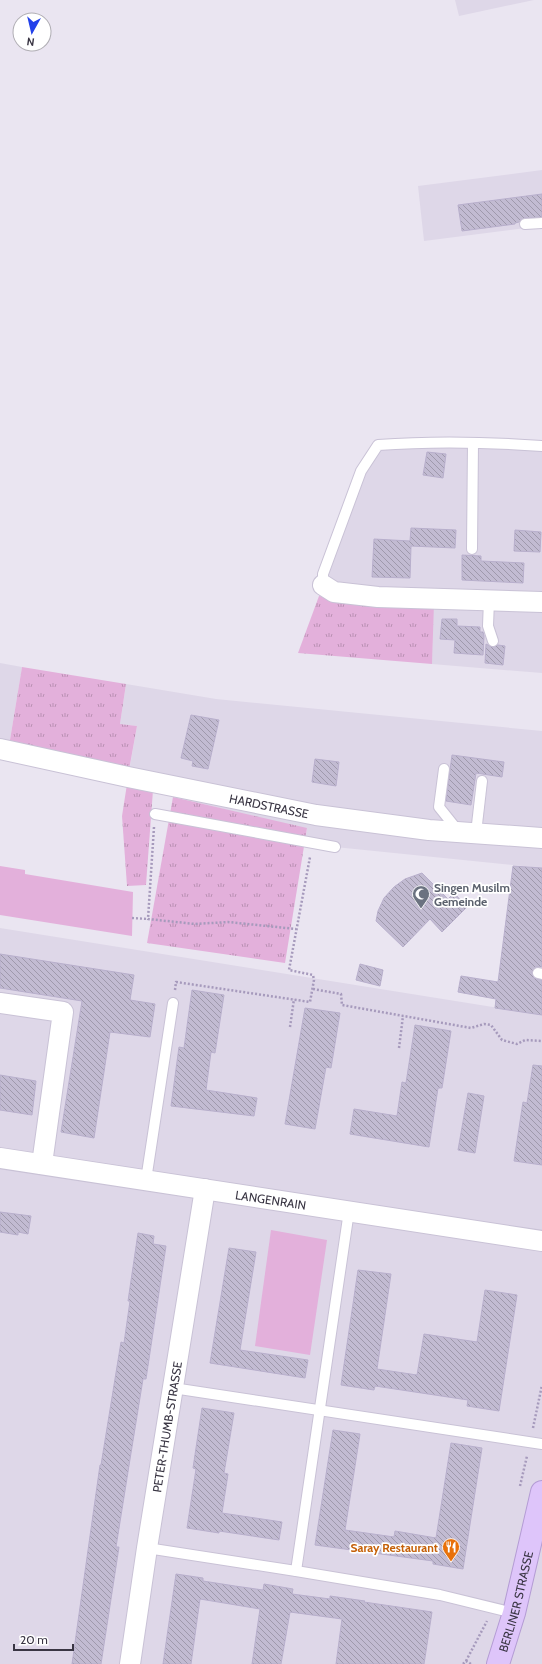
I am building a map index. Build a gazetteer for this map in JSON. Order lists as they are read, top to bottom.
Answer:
{
  "streets": {
    "street": [
      "HARDSTRASSE",
      "LANGENRAIN",
      "PETER-THUMB-STRASSE",
      "BERLINER STRASSE"
    ]
  },
  "crossings": [
    ["LANGENRAIN", "PETER-THUMB-STRASSE"]
  ],
  "places": {
    "mosque": ["Singen Musilm Gemeinde"],
    "restaurant": ["Saray Restaurant"]
  },
  "scale_bar": "20 m",
  "north": "bottom"
}
